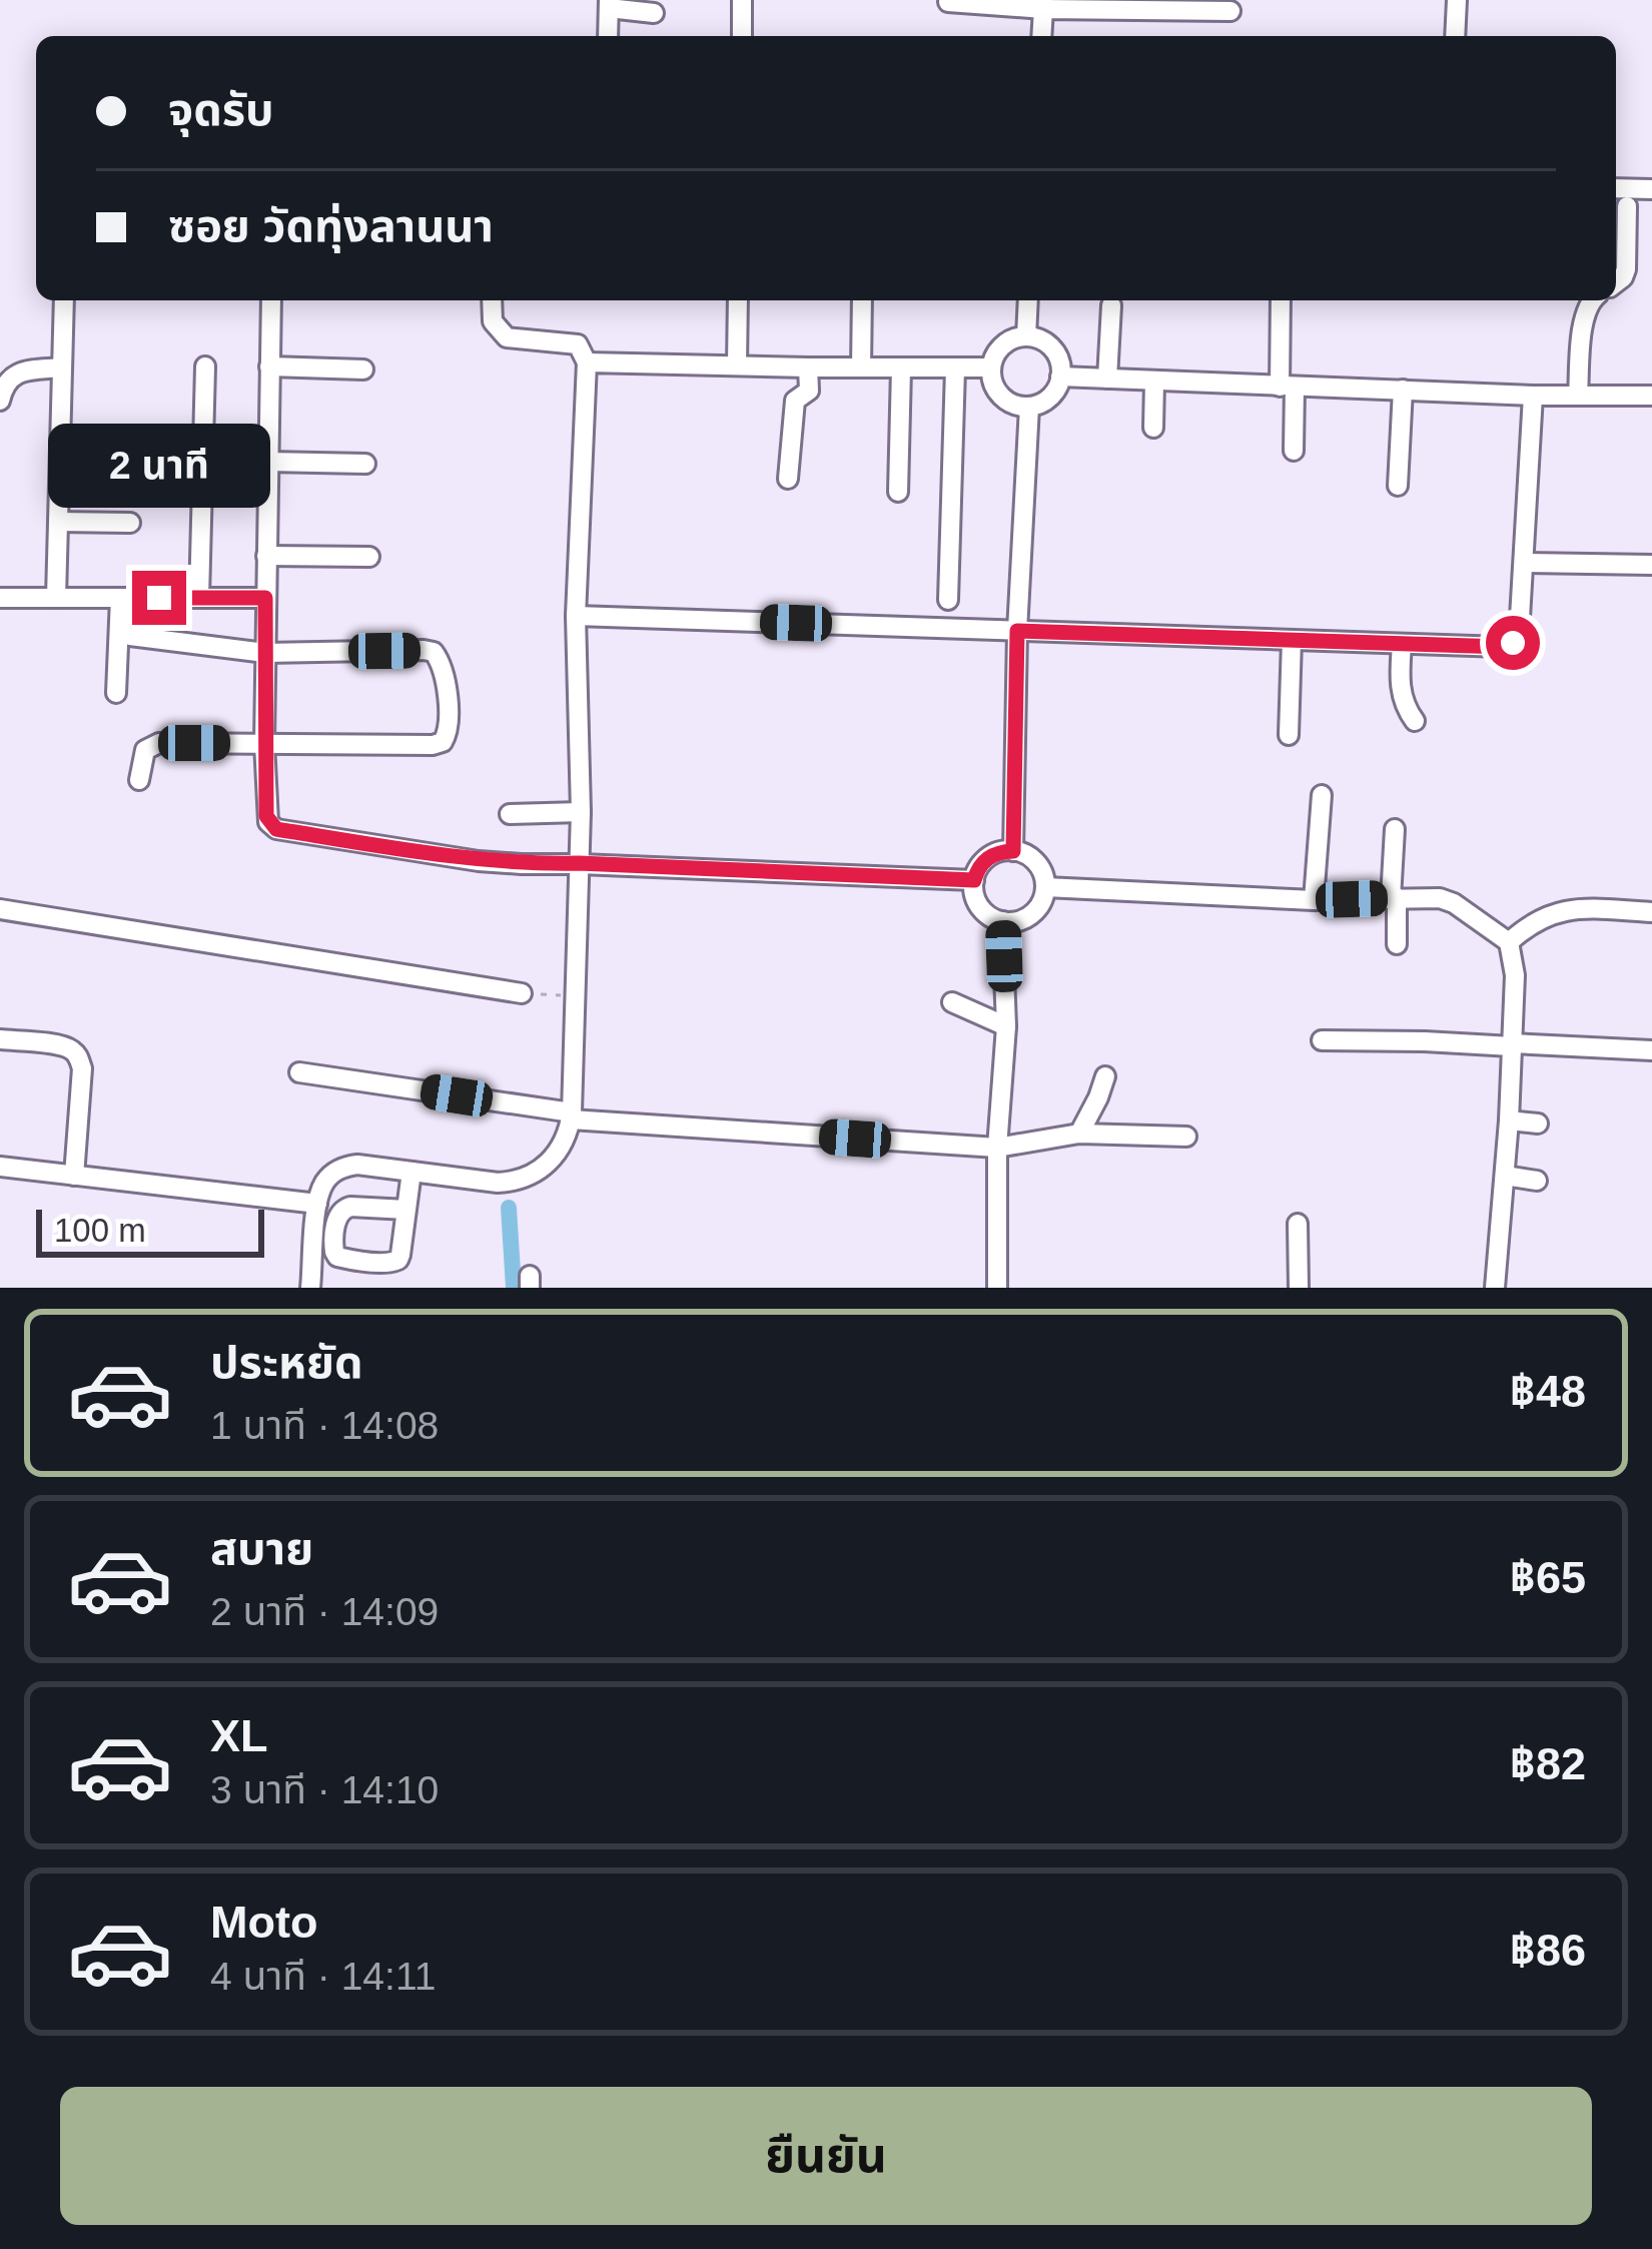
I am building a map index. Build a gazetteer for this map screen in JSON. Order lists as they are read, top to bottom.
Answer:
{
  "scale_bar": "100 m",
  "page": {
    "banner": ["จุดรับ", "ซอย วัดทุ่งลานนา"],
    "bubble": "2 นาที",
    "scale": "100 m",
    "list": [
      {
        "name": "ประหยัด",
        "note": "1 นาที · 14:08",
        "value": "฿48"
      },
      {
        "name": "สบาย",
        "note": "2 นาที · 14:09",
        "value": "฿65"
      },
      {
        "name": "XL",
        "note": "3 นาที · 14:10",
        "value": "฿82"
      },
      {
        "name": "Moto",
        "note": "4 นาที · 14:11",
        "value": "฿86"
      }
    ],
    "buttons": "ยืนยัน"
  }
}
